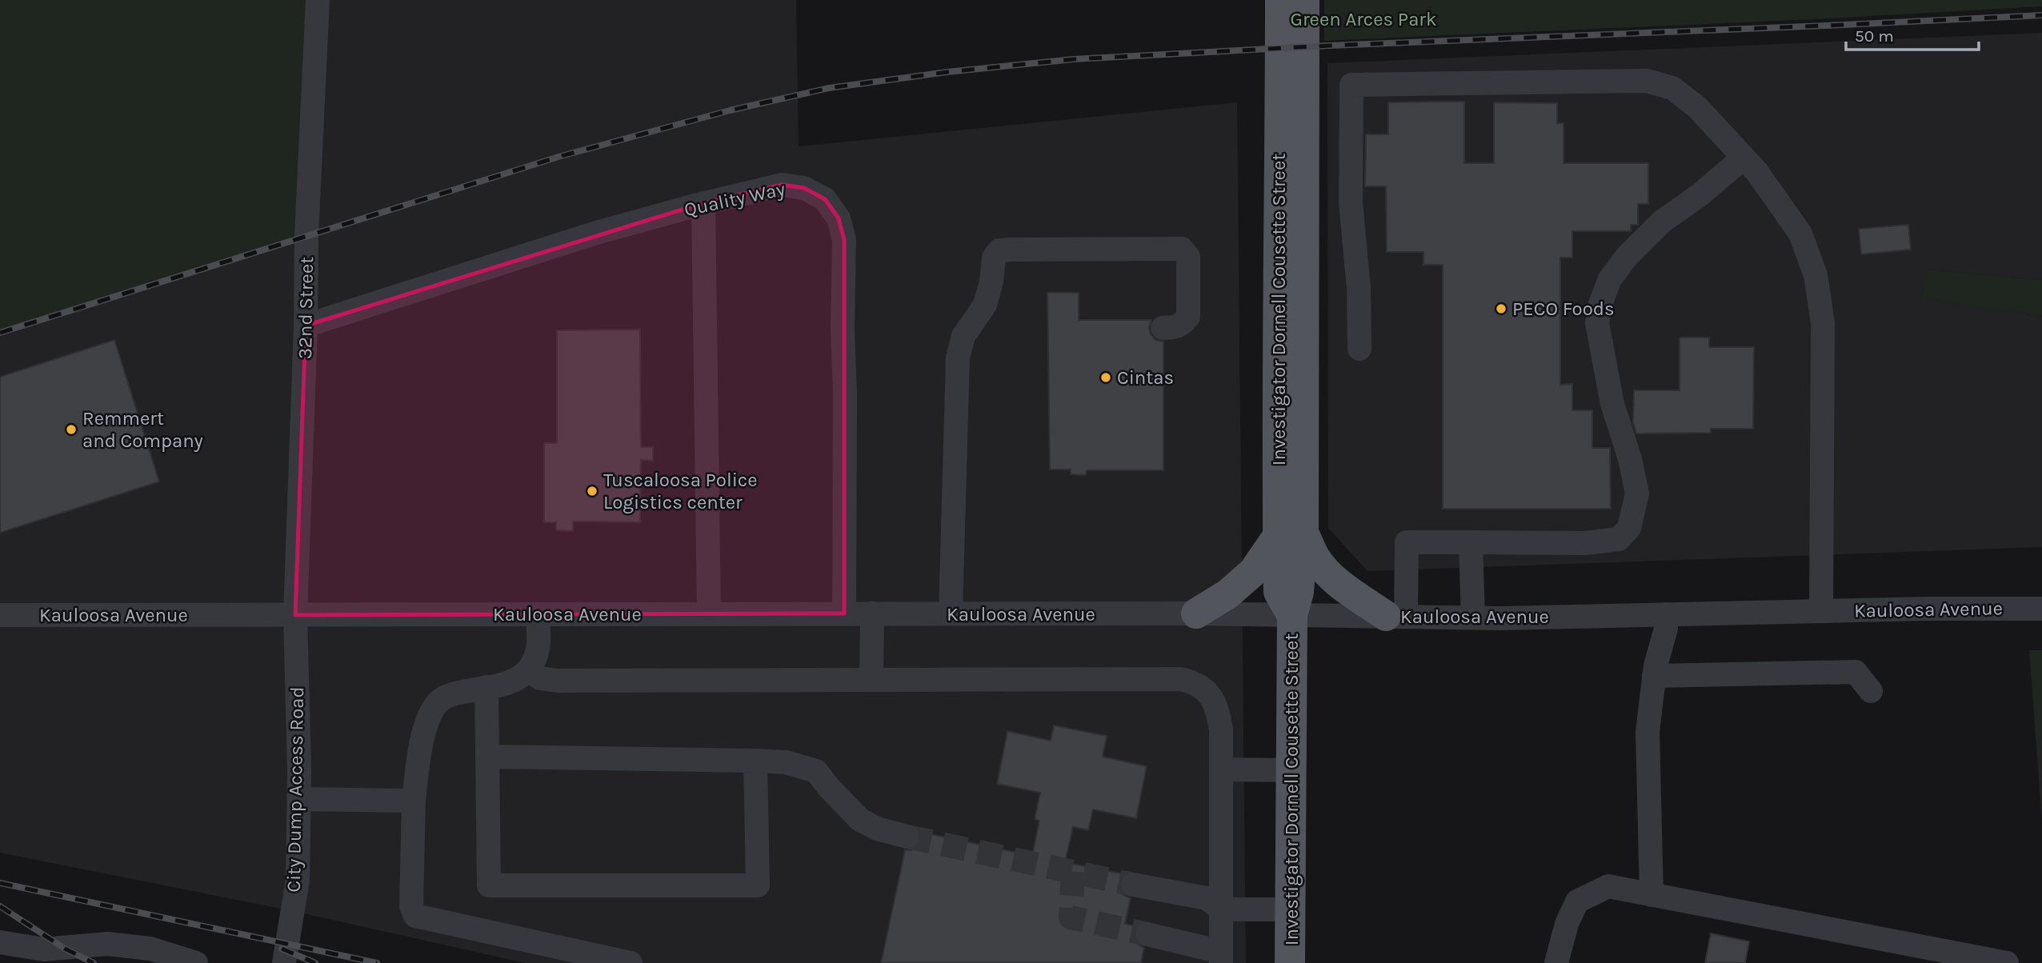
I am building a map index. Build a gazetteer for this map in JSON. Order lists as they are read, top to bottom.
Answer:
{
  "streets": {
    "main road": ["Investigator Dornell Cousette Street"],
    "street": [
      "Quality Way",
      "32nd Street",
      "Kauloosa Avenue",
      "City Dump Access Road"
    ]
  },
  "crossings": [
    ["Quality Way", "32nd Street"],
    ["Quality Way", "Kauloosa Avenue"],
    ["32nd Street", "Kauloosa Avenue"],
    ["32nd Street", "City Dump Access Road"],
    ["Investigator Dornell Cousette Street", "Kauloosa Avenue"],
    ["Kauloosa Avenue", "City Dump Access Road"]
  ],
  "parks": ["Green Arces Park"],
  "places": [
    "PECO Foods",
    "Cintas",
    "Remmert and Company",
    "Tuscaloosa Police Logistics center"
  ],
  "scale_bar": "50 m"
}
